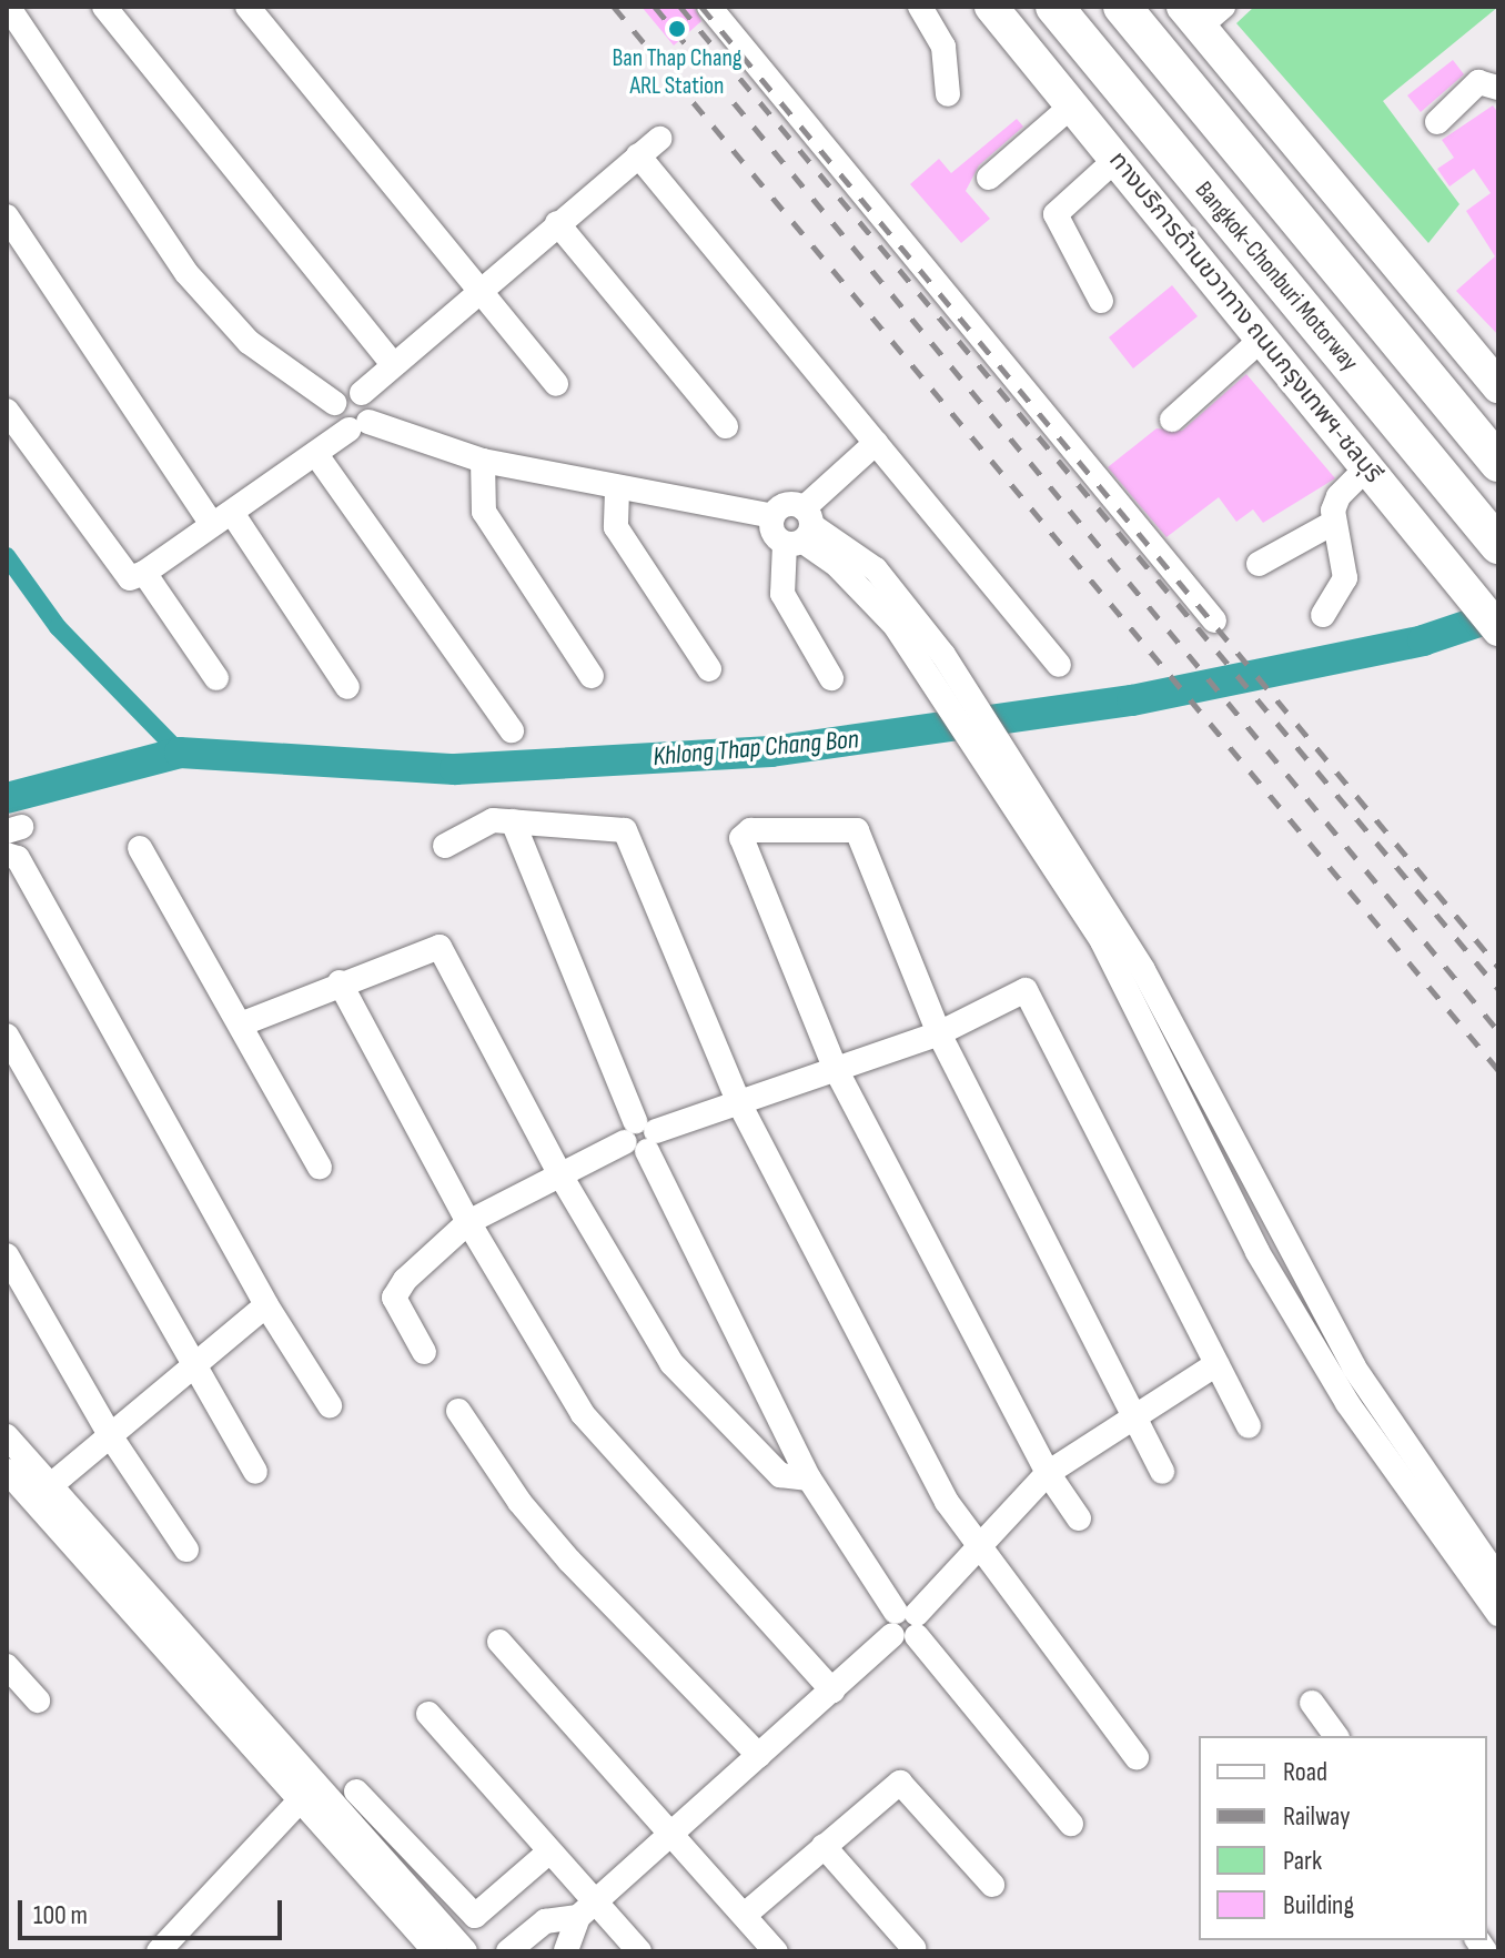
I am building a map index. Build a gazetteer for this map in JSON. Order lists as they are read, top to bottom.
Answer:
{
  "streets": {
    "highway": ["Bangkok-Chonburi Motorway"],
    "main road": ["ทางบริการด้านขวาทาง ถนนกรุงเทพฯ-ชลบุรี"]
  },
  "water": ["Khlong Thap Chang Bon"],
  "places": ["Ban Thap Chang ARL Station"],
  "legend": [
    "Road",
    "Railway",
    "Park",
    "Building"
  ],
  "scale_bar": "100 m"
}
